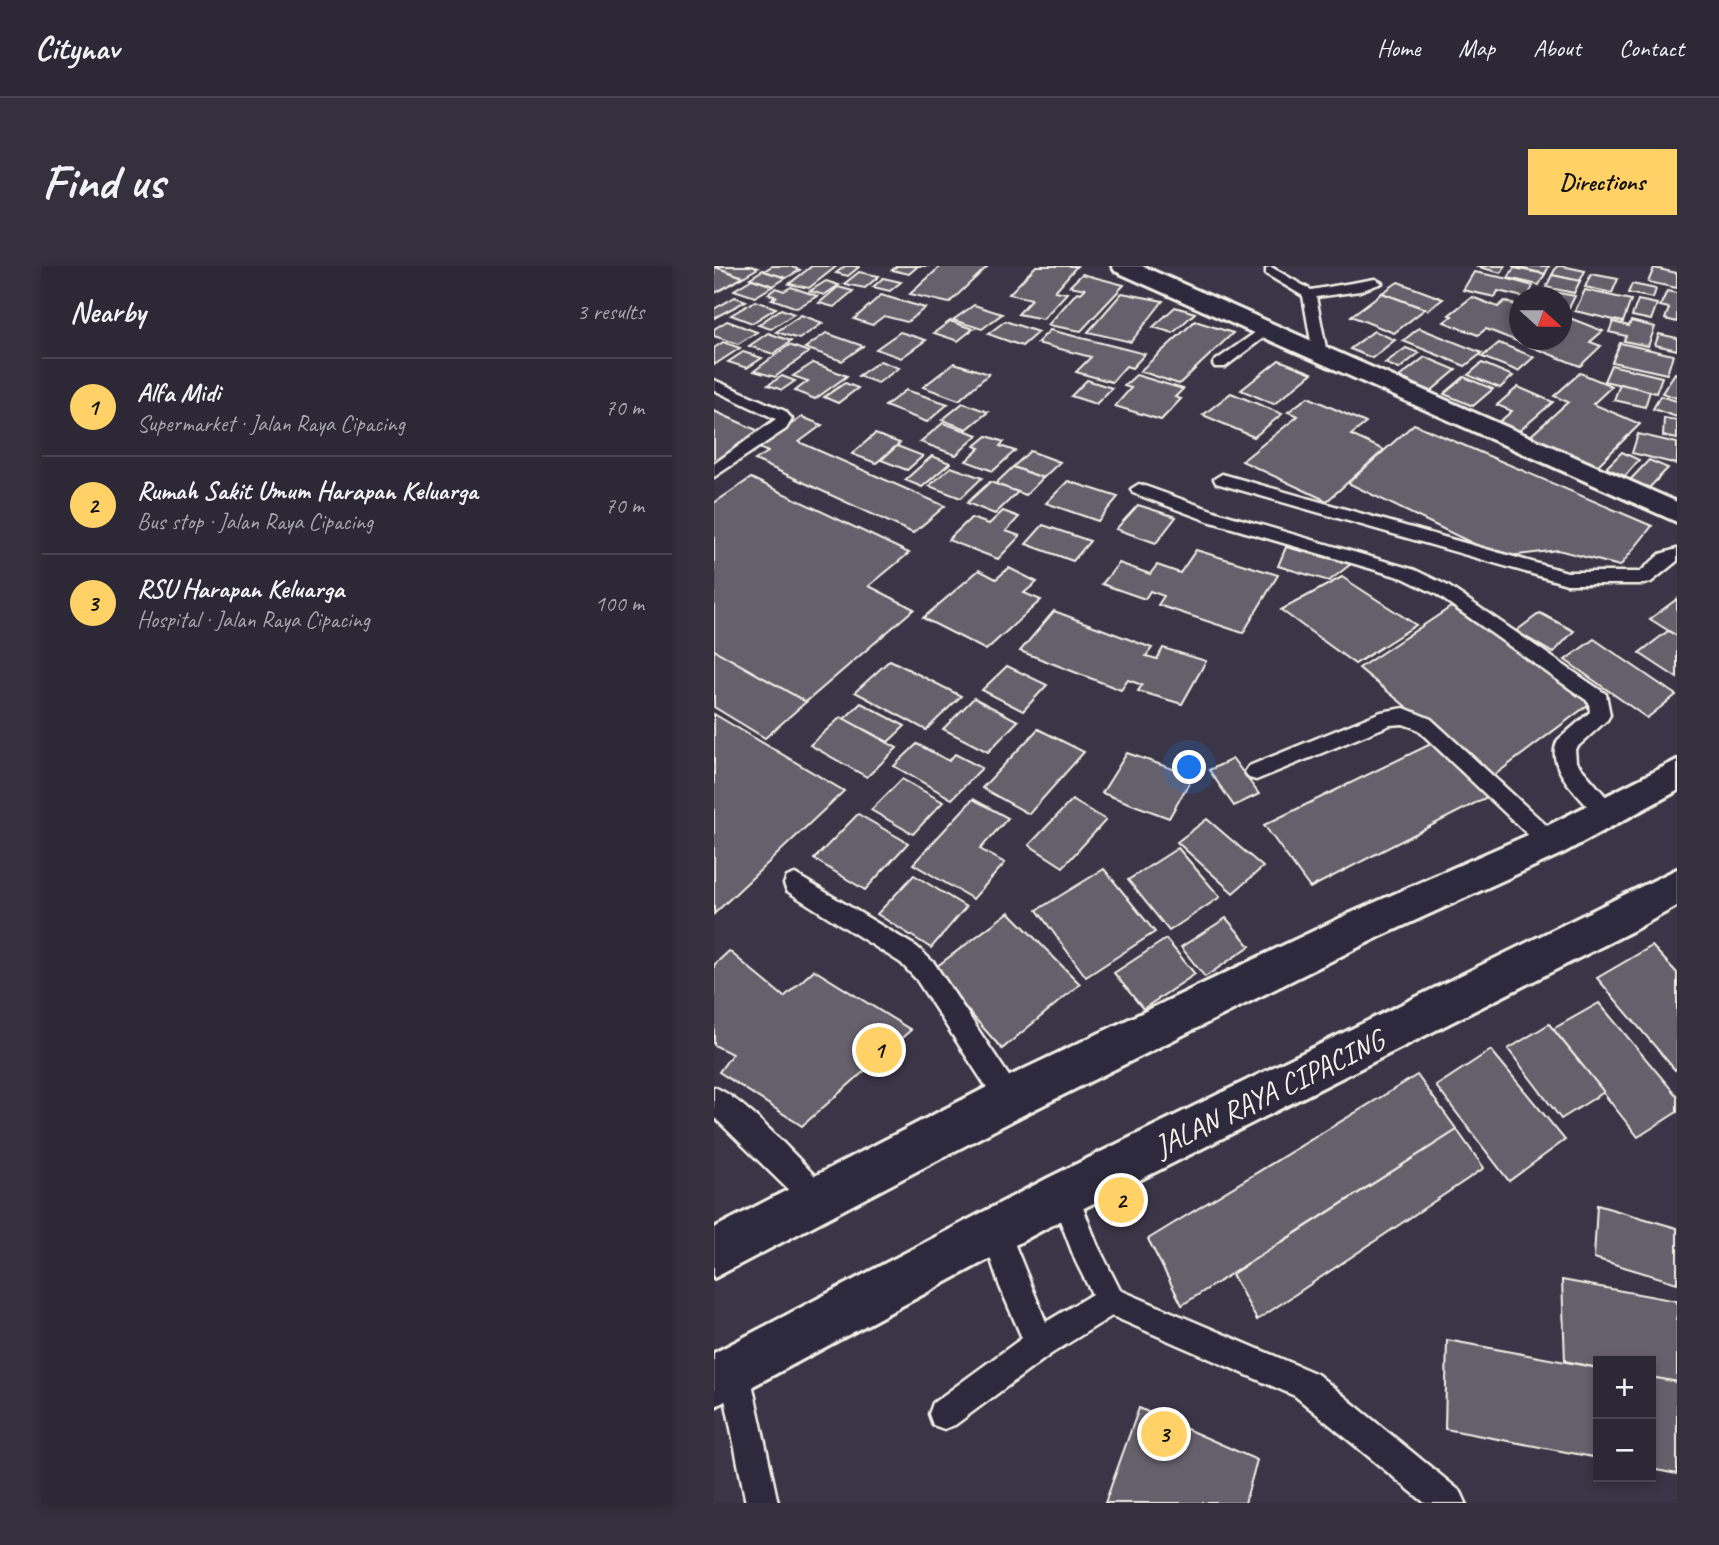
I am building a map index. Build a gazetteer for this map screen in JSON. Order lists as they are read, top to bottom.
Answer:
{
  "streets": {
    "main road": ["JALAN RAYA CIPACING"]
  },
  "north": "right",
  "page": {
    "header": "Citynav",
    "nav": [
      "Home",
      "Map",
      "About",
      "Contact"
    ],
    "buttons": "Directions",
    "title": "Find us",
    "heading": ["Nearby", "3 results"],
    "list": [
      {
        "mark": "1",
        "name": "Alfa Midi",
        "note": "Supermarket · Jalan Raya Cipacing",
        "value": "70 m"
      },
      {
        "mark": "2",
        "name": "Rumah Sakit Umum Harapan Keluarga",
        "note": "Bus stop · Jalan Raya Cipacing",
        "value": "70 m"
      },
      {
        "mark": "3",
        "name": "RSU Harapan Keluarga",
        "note": "Hospital · Jalan Raya Cipacing",
        "value": "100 m"
      }
    ],
    "pins": ["1", "2", "3"],
    "map_buttons": ["+", "−"]
  }
}
